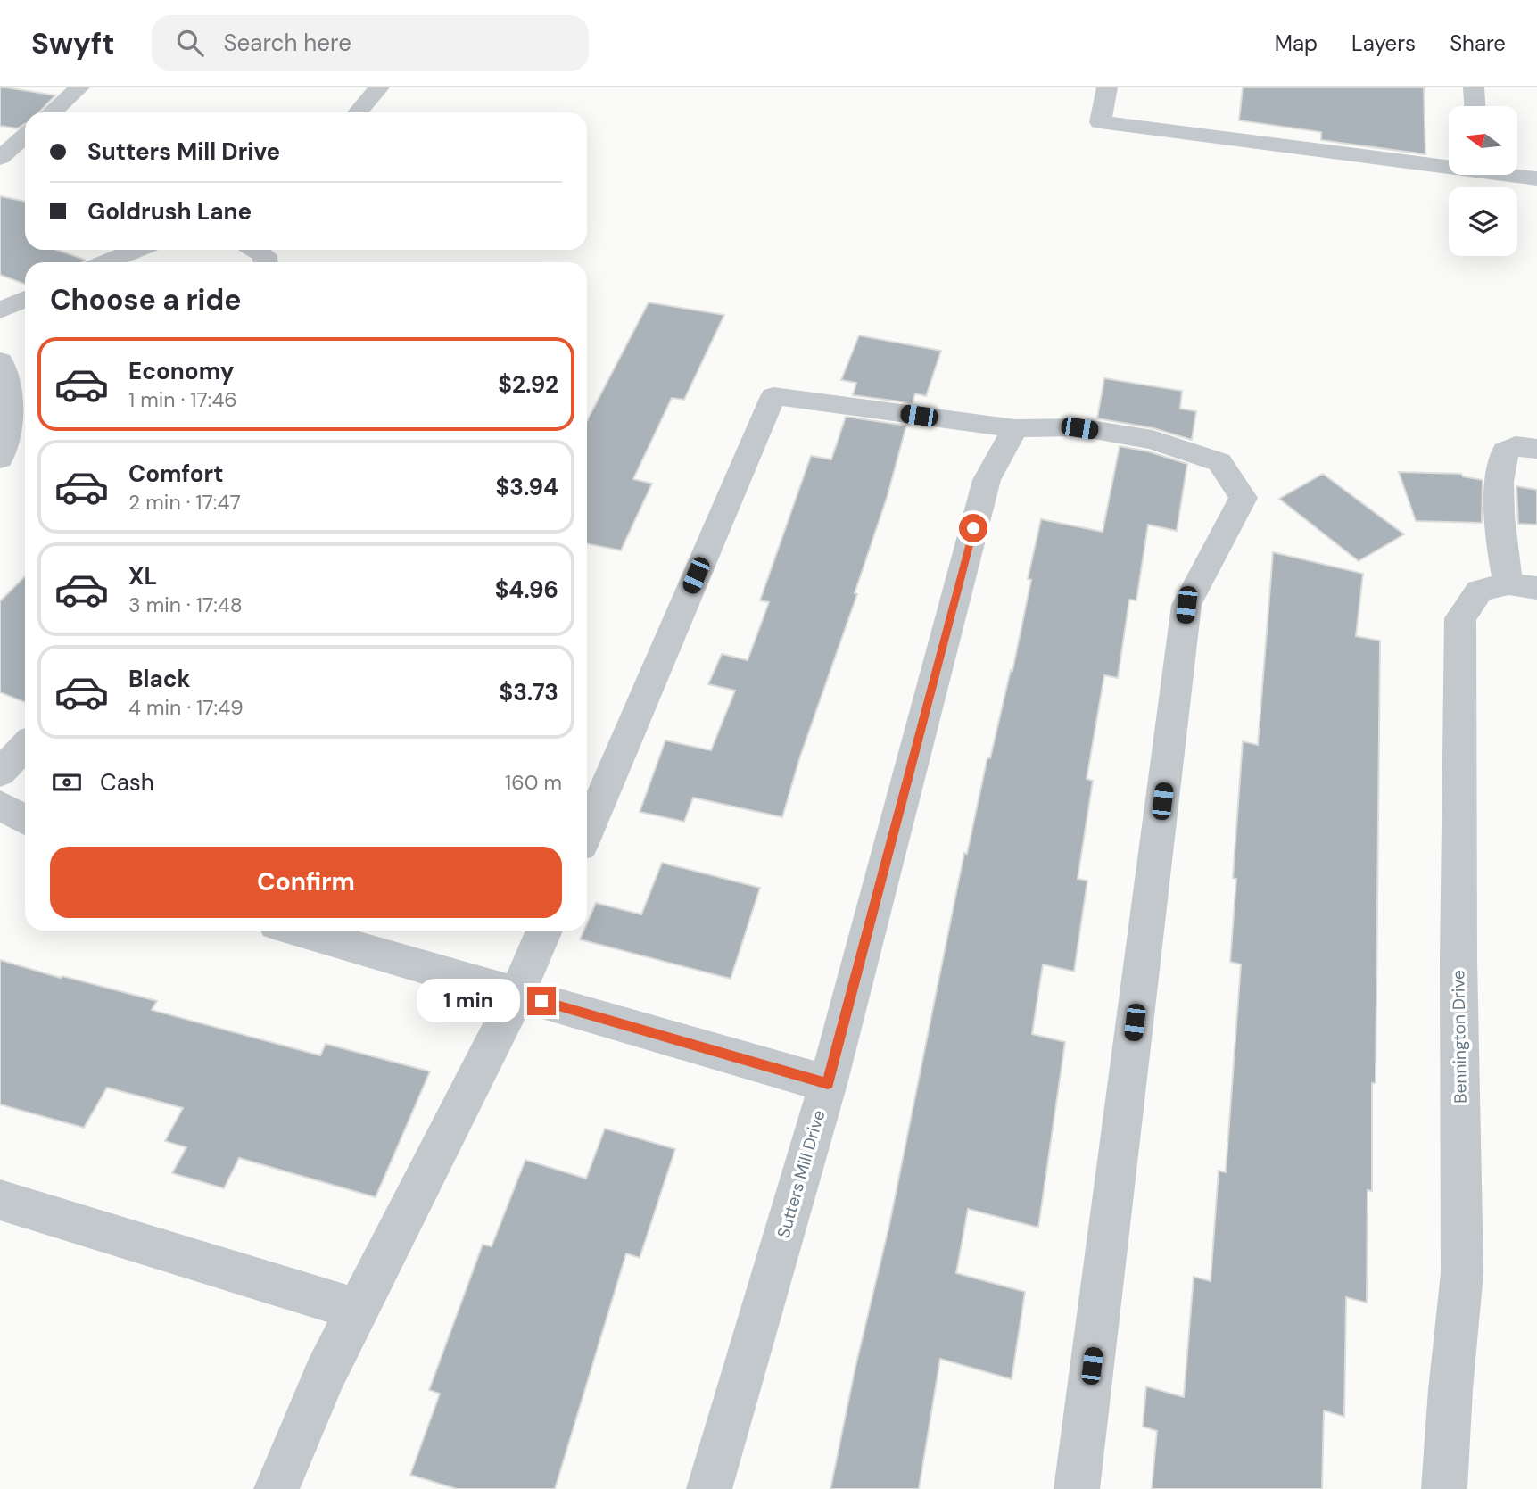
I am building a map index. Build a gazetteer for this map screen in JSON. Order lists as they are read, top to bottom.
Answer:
{
  "streets": {
    "street": ["Bennington Drive", "Sutters Mill Drive"]
  },
  "north": "left",
  "page": {
    "header": "Swyft",
    "search": "Search here",
    "nav": ["Map", "Layers", "Share"],
    "banner": ["Sutters Mill Drive", "Goldrush Lane"],
    "heading": "Choose a ride",
    "list": [
      {
        "name": "Economy",
        "note": "1 min · 17:46",
        "value": "$2.92"
      },
      {
        "name": "Comfort",
        "note": "2 min · 17:47",
        "value": "$3.94"
      },
      {
        "name": "XL",
        "note": "3 min · 17:48",
        "value": "$4.96"
      },
      {
        "name": "Black",
        "note": "4 min · 17:49",
        "value": "$3.73"
      }
    ],
    "pay": ["Cash", "160 m"],
    "buttons": "Confirm",
    "bubble": "1 min"
  }
}
